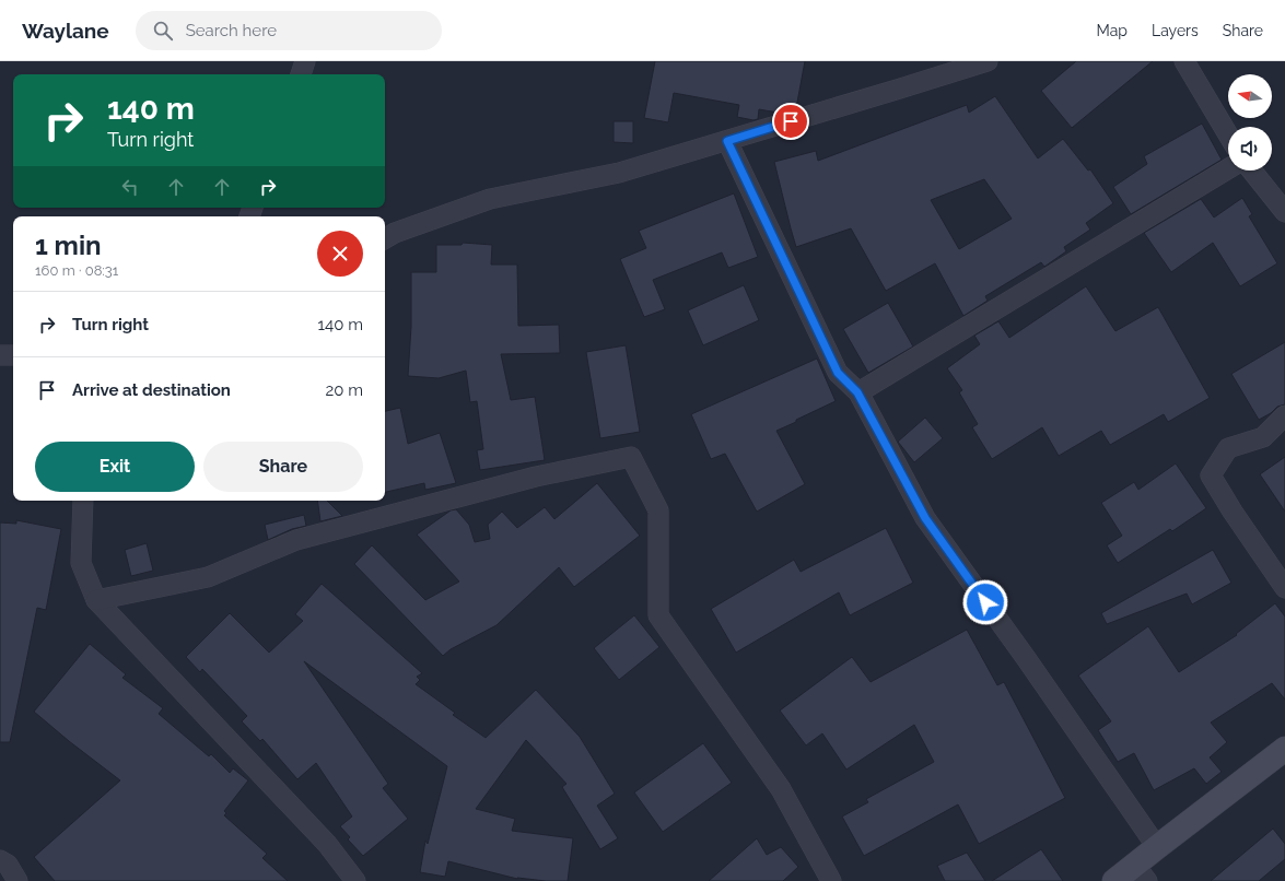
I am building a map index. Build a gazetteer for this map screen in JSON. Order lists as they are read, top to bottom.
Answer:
{
  "north": "left",
  "page": {
    "header": "Waylane",
    "search": "Search here",
    "nav": ["Map", "Layers", "Share"],
    "turn": ["140 m", "Turn right"],
    "heading": ["1 min", "160 m · 08:31"],
    "list": [
      {
        "name": "Turn right",
        "value": "140 m"
      },
      {
        "name": "Arrive at destination",
        "value": "20 m"
      }
    ],
    "buttons": ["Exit", "Share"]
  }
}
